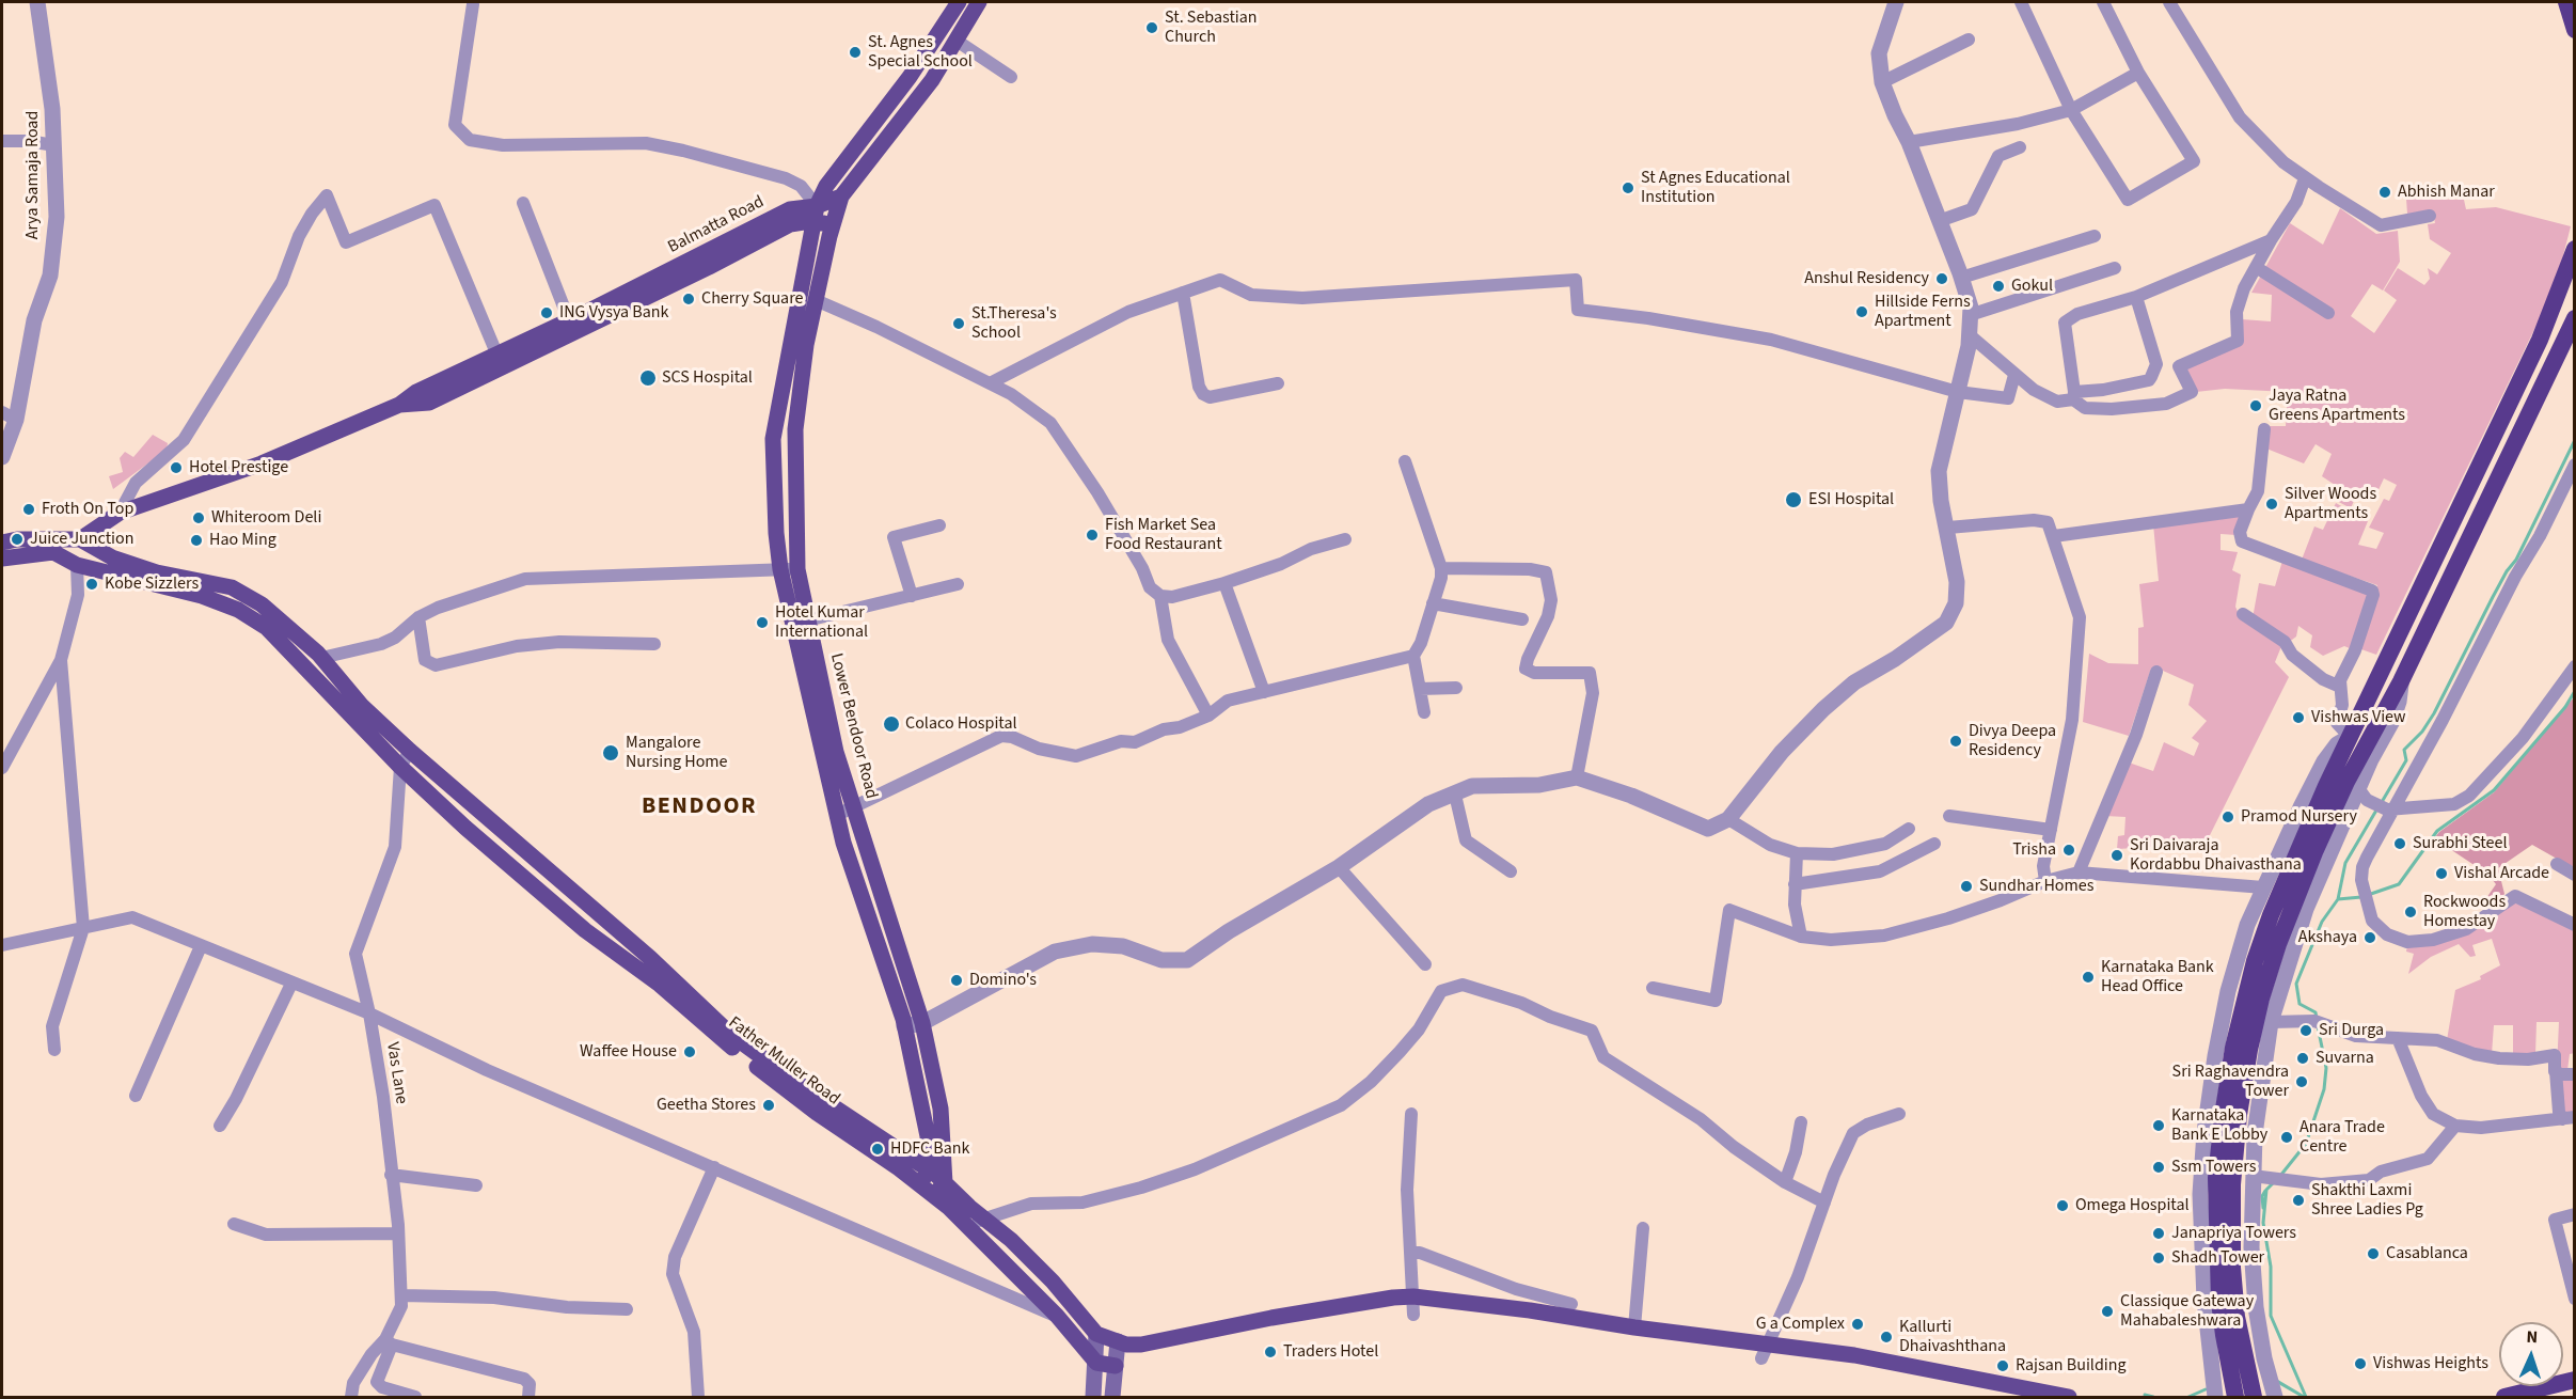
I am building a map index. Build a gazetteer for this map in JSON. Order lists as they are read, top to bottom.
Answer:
{
  "streets": {
    "main road": ["Balmatta Road", "Lower Bendoor Road", "Father Muller Road"],
    "street": ["Arya Samaja Road", "Vas Lane"]
  },
  "crossings": [
    ["Balmatta Road", "Lower Bendoor Road"],
    ["Father Muller Road", "Vas Lane"]
  ],
  "districts": ["BENDOOR"],
  "places": [
    "St. Sebastian Church",
    "St. Agnes Special School",
    "St Agnes Educational Institution",
    "Abhish Manar",
    "Anshul Residency",
    "Gokul",
    "Cherry Square",
    "Hillside Ferns Apartment",
    "ING Vysya Bank",
    "St.Theresa's School",
    "SCS Hospital",
    "Jaya Ratna Greens Apartments",
    "Hotel Prestige",
    "ESI Hospital",
    "Silver Woods Apartments",
    "Froth On Top",
    "Whiteroom Deli",
    "Fish Market Sea Food Restaurant",
    "Juice Junction",
    "Hao Ming",
    "Kobe Sizzlers",
    "Hotel Kumar International",
    "Vishwas View",
    "Colaco Hospital",
    "Divya Deepa Residency",
    "Mangalore Nursing Home",
    "Pramod Nursery",
    "Surabhi Steel",
    "Trisha",
    "Sri Daivaraja Kordabbu Dhaivasthana",
    "Vishal Arcade",
    "Sundhar Homes",
    "Rockwoods Homestay",
    "Akshaya",
    "Karnataka Bank Head Office",
    "Domino's",
    "Sri Durga",
    "Waffee House",
    "Suvarna",
    "Sri Raghavendra Tower",
    "Geetha Stores",
    "Karnataka Bank E Lobby",
    "Anara Trade Centre",
    "HDFC Bank",
    "Ssm Towers",
    "Shakthi Laxmi Shree Ladies Pg",
    "Omega Hospital",
    "Janapriya Towers",
    "Casablanca",
    "Shadh Tower",
    "Classique Gateway Mahabaleshwara",
    "G a Complex",
    "Kallurti Dhaivashthana",
    "Traders Hotel",
    "Vishwas Heights",
    "Rajsan Building"
  ],
  "north": "top"
}
